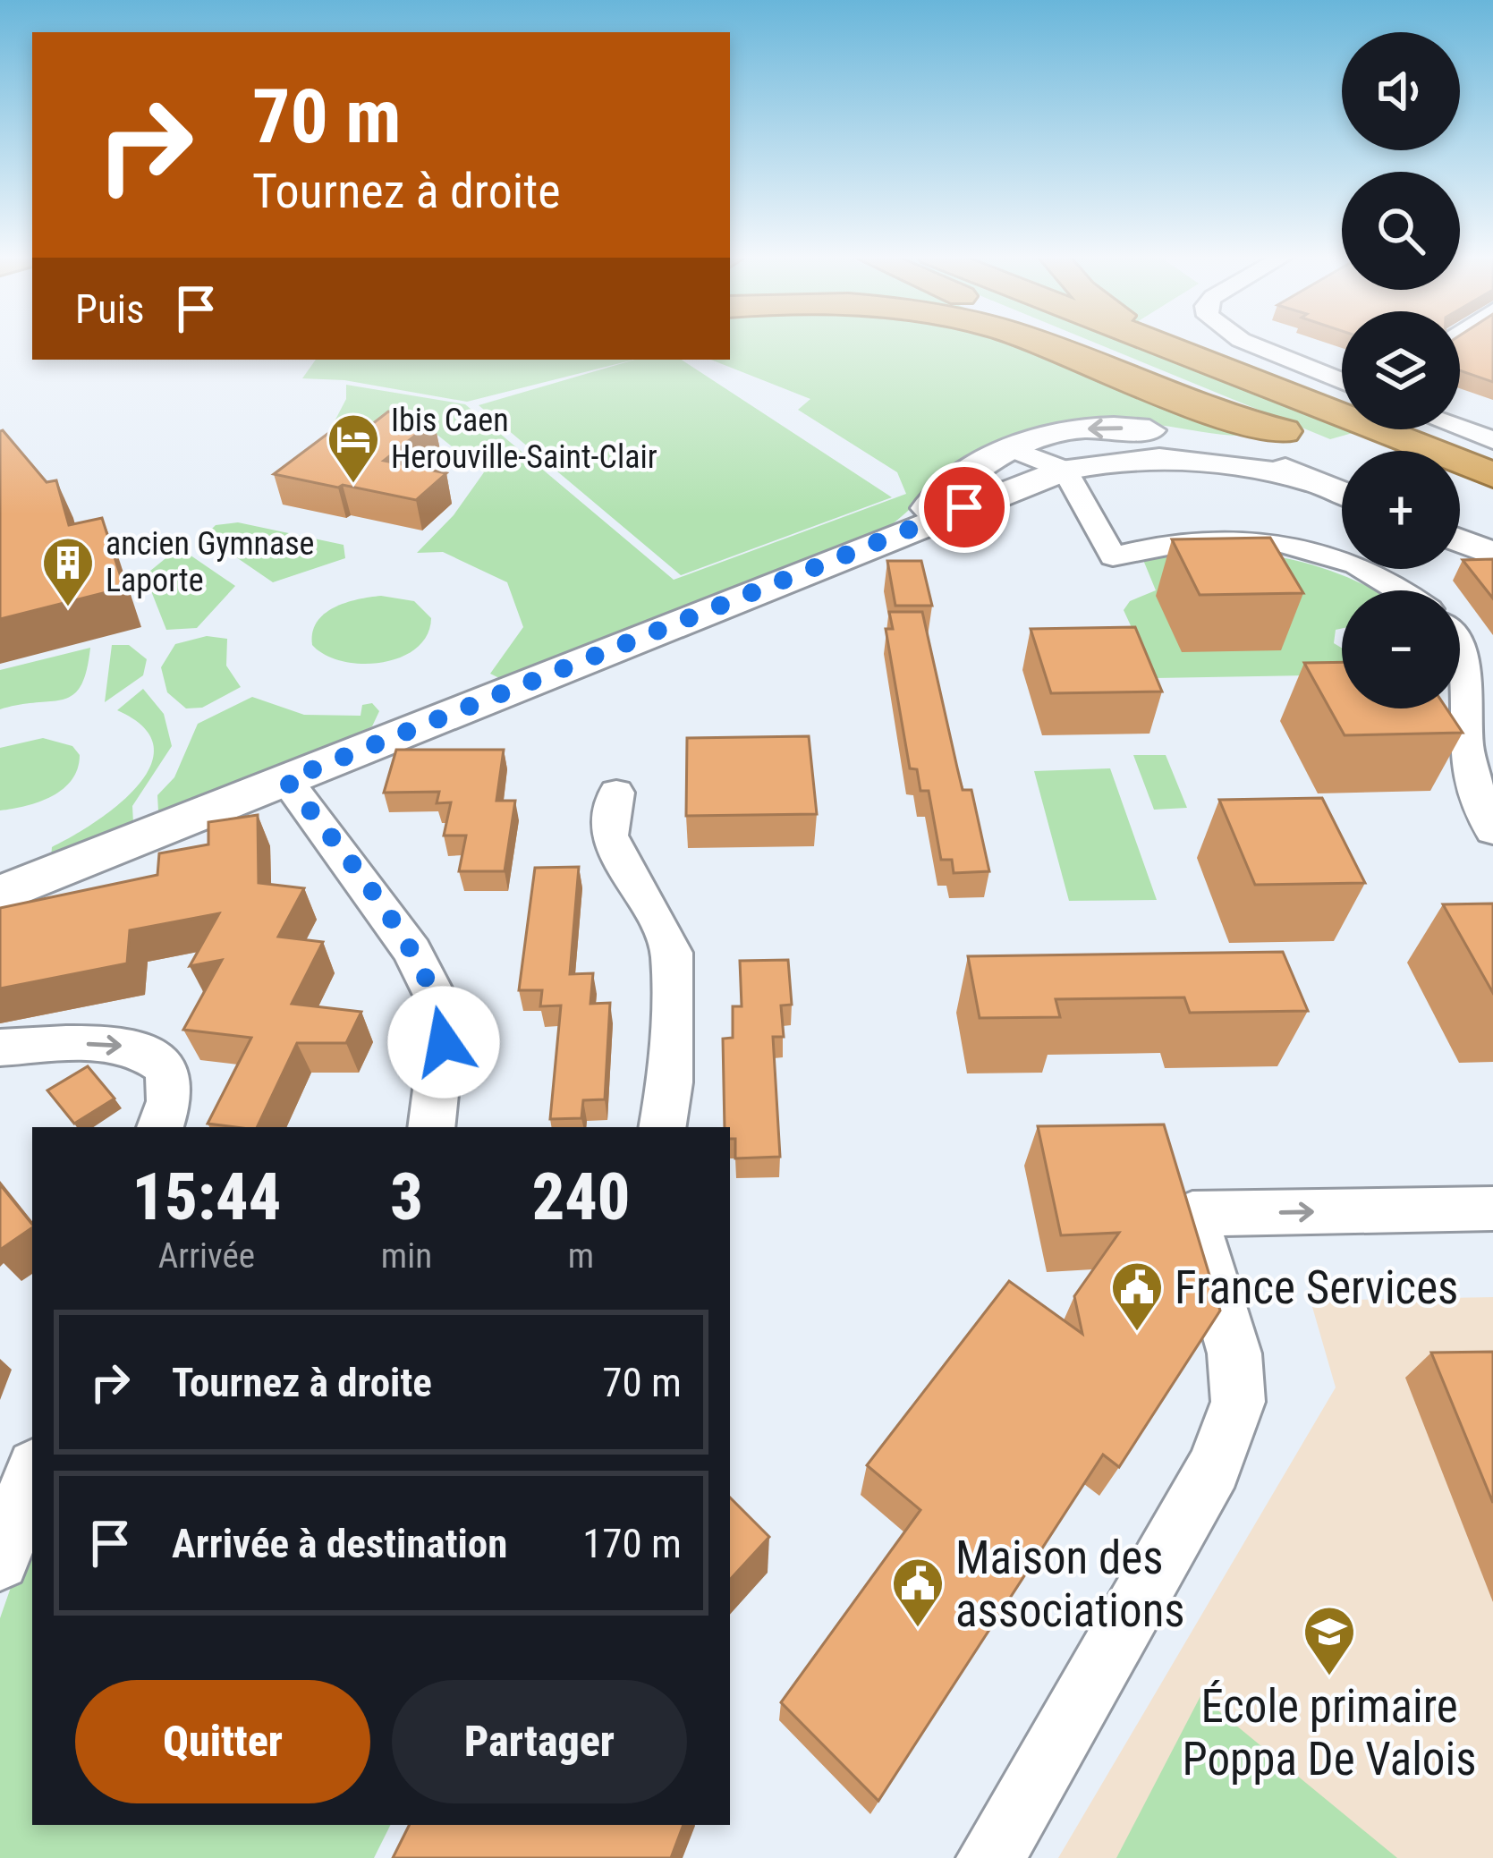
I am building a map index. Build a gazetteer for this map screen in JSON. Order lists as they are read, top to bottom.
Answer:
{
  "places": {
    "hotel": ["Ibis Caen Herouville-Saint-Clair"],
    "building": ["ancien Gymnase Laporte"],
    "public building": ["France Services", "Maison des associations"],
    "school or university": ["École primaire Poppa De Valois"]
  },
  "page": {
    "map_buttons": ["+", "−"],
    "turn": ["70 m", "Tournez à droite"],
    "then": "Puis",
    "eta": [
      "15:44",
      "Arrivée",
      "3",
      "min",
      "240",
      "m"
    ],
    "list": [
      {
        "name": "Tournez à droite",
        "value": "70 m"
      },
      {
        "name": "Arrivée à destination",
        "value": "170 m"
      }
    ],
    "buttons": ["Quitter", "Partager"]
  }
}
